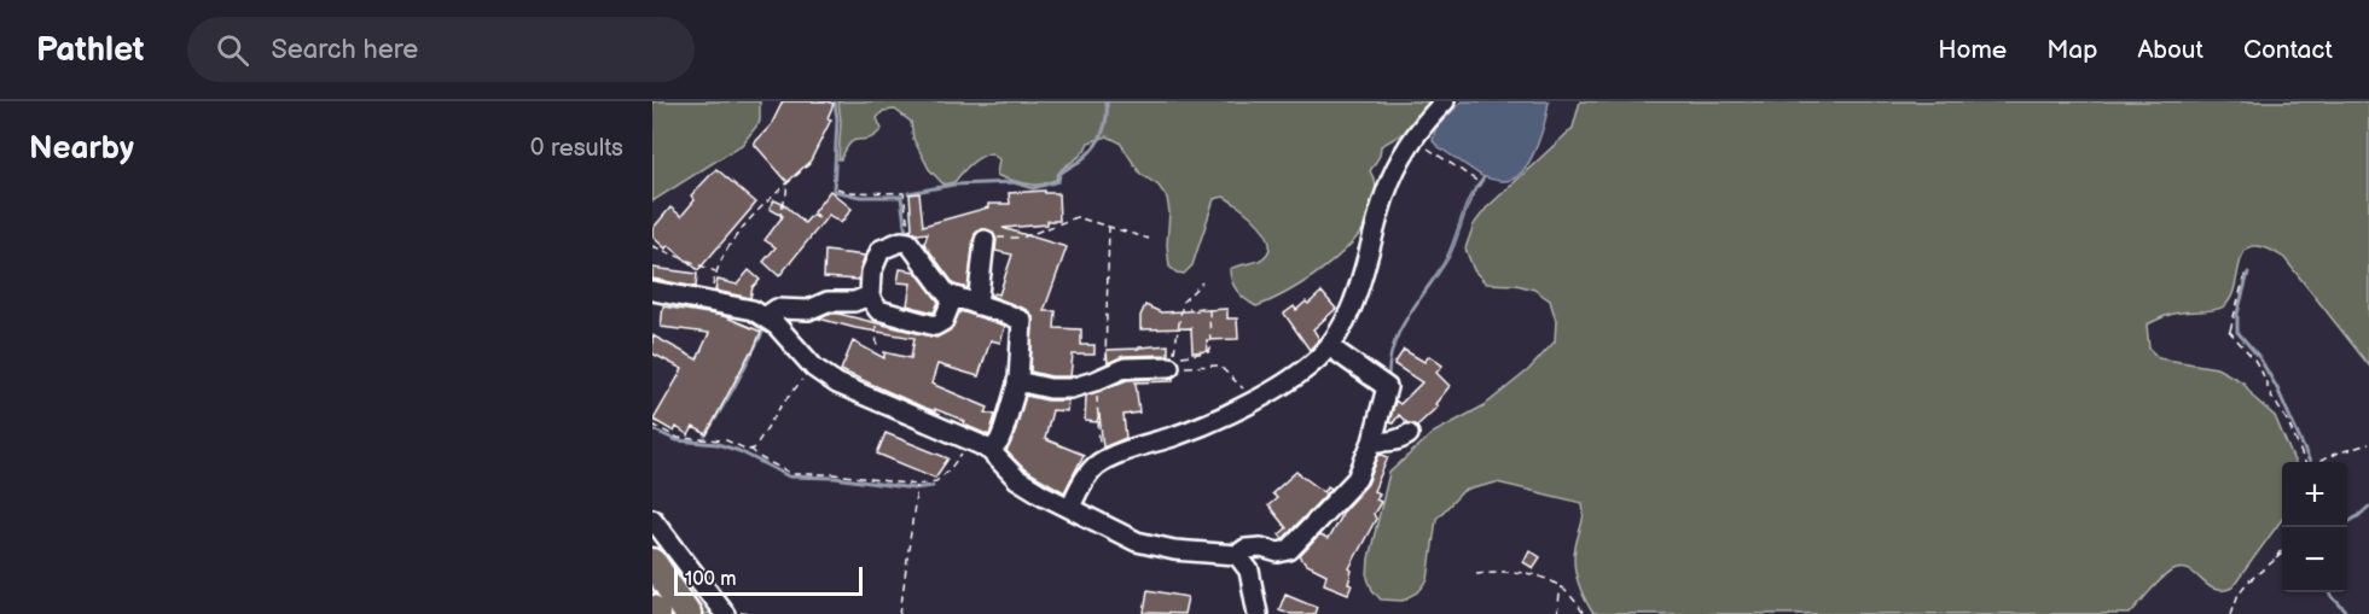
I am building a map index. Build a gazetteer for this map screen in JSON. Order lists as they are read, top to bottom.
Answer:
{
  "scale_bar": "100 m",
  "page": {
    "header": "Pathlet",
    "search": "Search here",
    "nav": [
      "Home",
      "Map",
      "About",
      "Contact"
    ],
    "heading": ["Nearby", "0 results"],
    "map_buttons": ["+", "−"],
    "scale": "100 m"
  }
}
